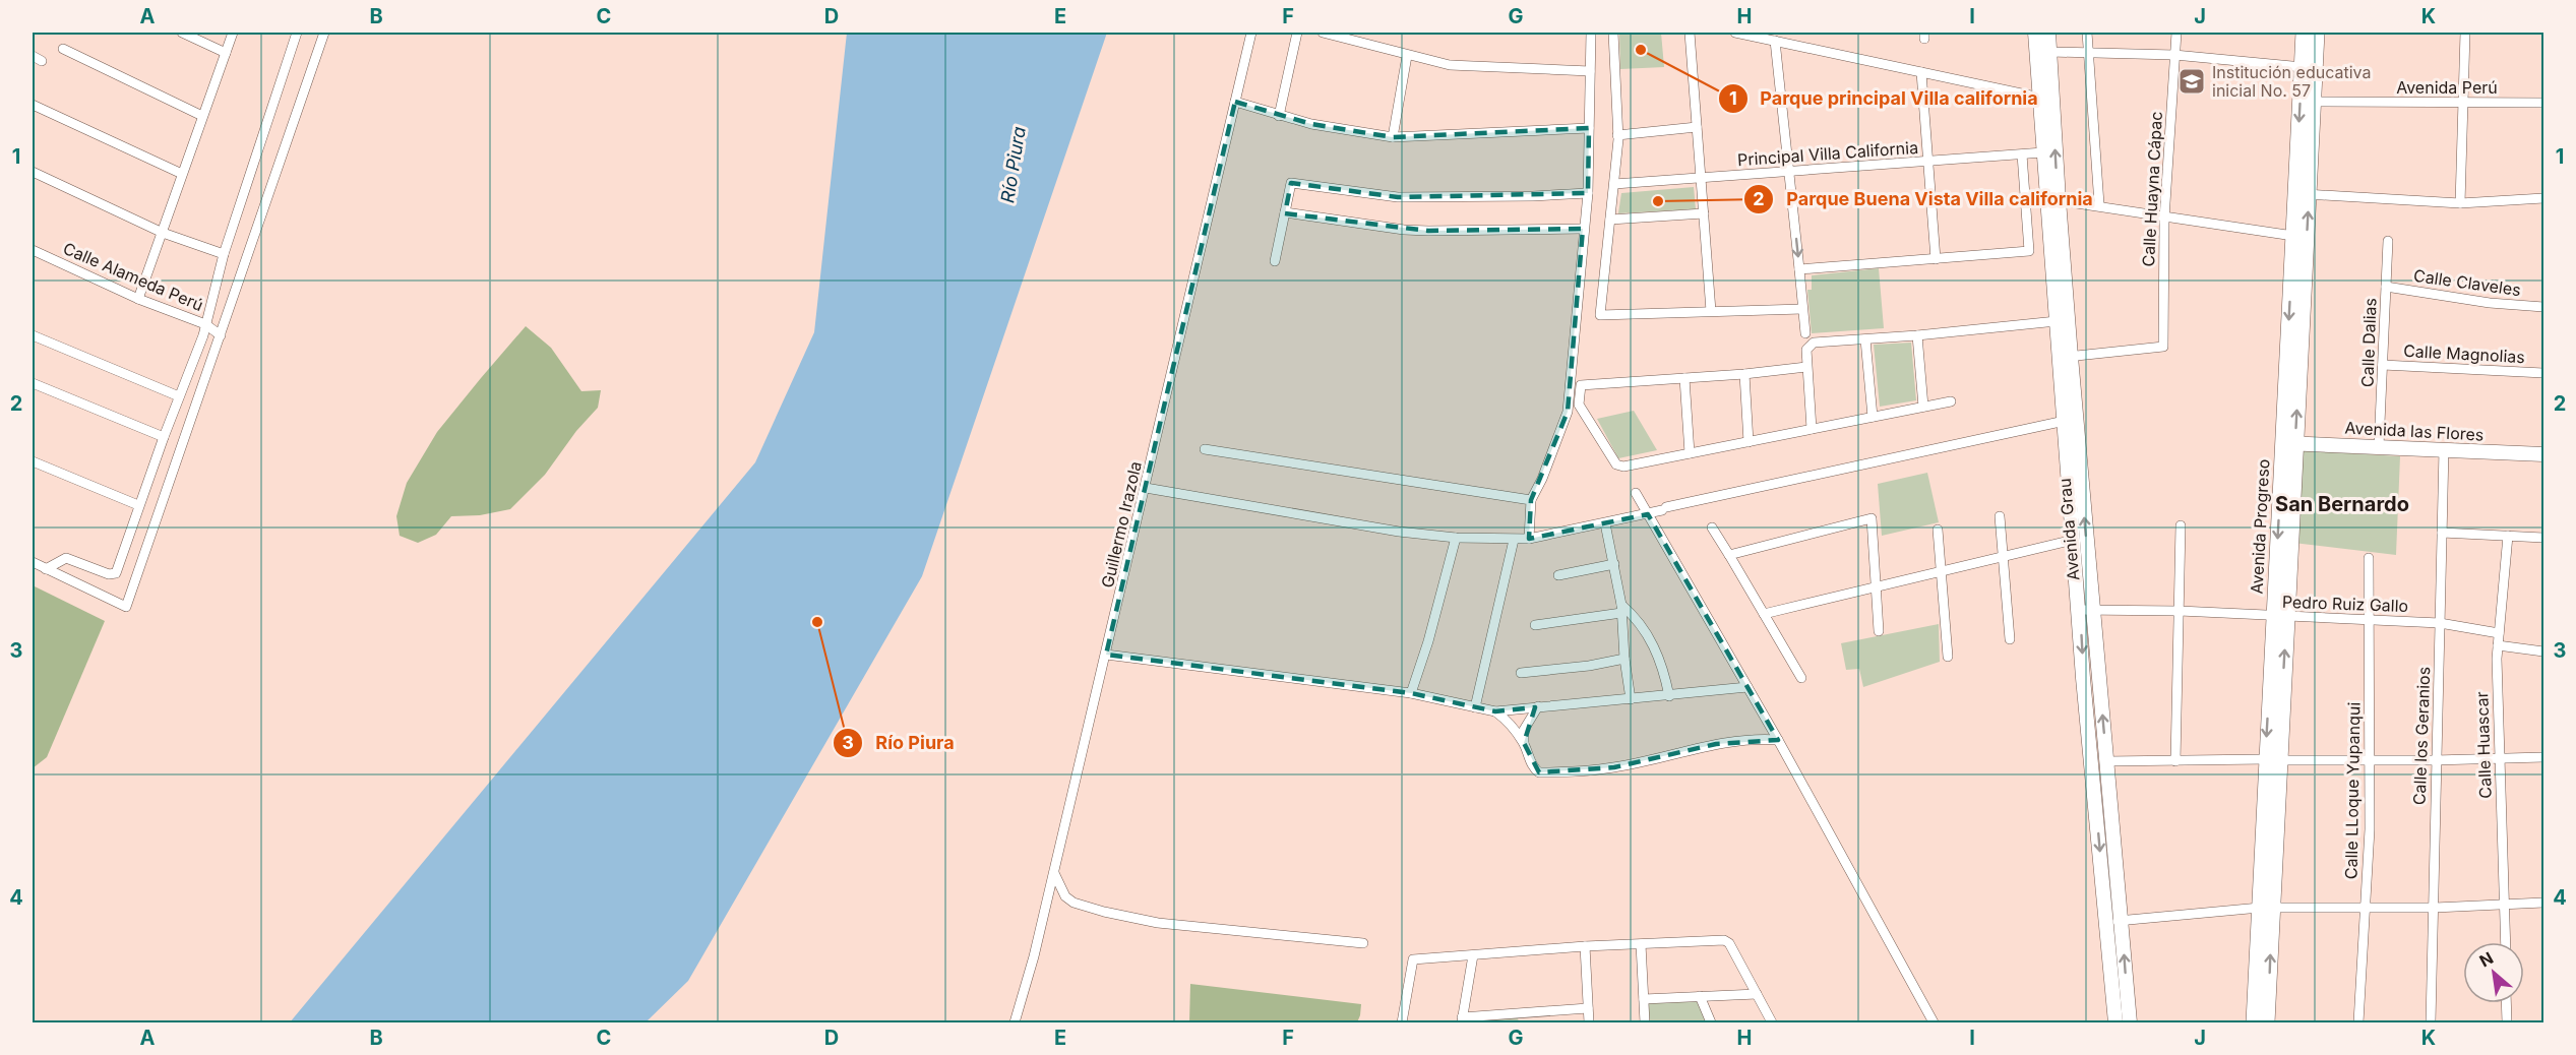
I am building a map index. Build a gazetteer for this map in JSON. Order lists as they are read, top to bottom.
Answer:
{
  "streets": {
    "main road": ["Avenida Progreso"],
    "street": [
      "Avenida Perú",
      "Principal Villa California",
      "Calle Huayna Cápac",
      "Calle Alameda Perú",
      "Calle Claveles",
      "Calle Dalias",
      "Calle Magnolias",
      "Avenida las Flores",
      "Guillermo Irazola",
      "Avenida Grau",
      "Pedro Ruiz Gallo",
      "Calle los Geranios",
      "Calle Huascar",
      "Calle LLoque Yupanqui"
    ]
  },
  "crossings": [
    ["Avenida Perú", "Avenida Progreso"],
    ["Principal Villa California", "Avenida Grau"],
    ["Calle Huayna Cápac", "Avenida Grau"],
    ["Calle Claveles", "Calle Dalias"],
    ["Calle Dalias", "Calle Magnolias"],
    ["Calle Dalias", "Avenida las Flores"],
    ["Avenida las Flores", "Avenida Progreso"],
    ["Avenida las Flores", "Calle los Geranios"],
    ["Avenida Progreso", "Pedro Ruiz Gallo"],
    ["Avenida Grau", "Pedro Ruiz Gallo"],
    ["Pedro Ruiz Gallo", "Calle los Geranios"],
    ["Pedro Ruiz Gallo", "Calle Huascar"],
    ["Pedro Ruiz Gallo", "Calle LLoque Yupanqui"]
  ],
  "districts": ["San Bernardo"],
  "water": ["Río Piura"],
  "places": {
    "other": ["Parque principal Villa california", "Parque Buena Vista Villa california", "Río Piura"],
    "school or university": ["Institución educativa inicial No. 57"]
  },
  "north": "top left",
  "grid": {
    "columns": [
      "A",
      "B",
      "C",
      "D",
      "E",
      "F",
      "G",
      "H",
      "I",
      "J",
      "K"
    ],
    "rows": [
      "1",
      "2",
      "3",
      "4"
    ]
  }
}
